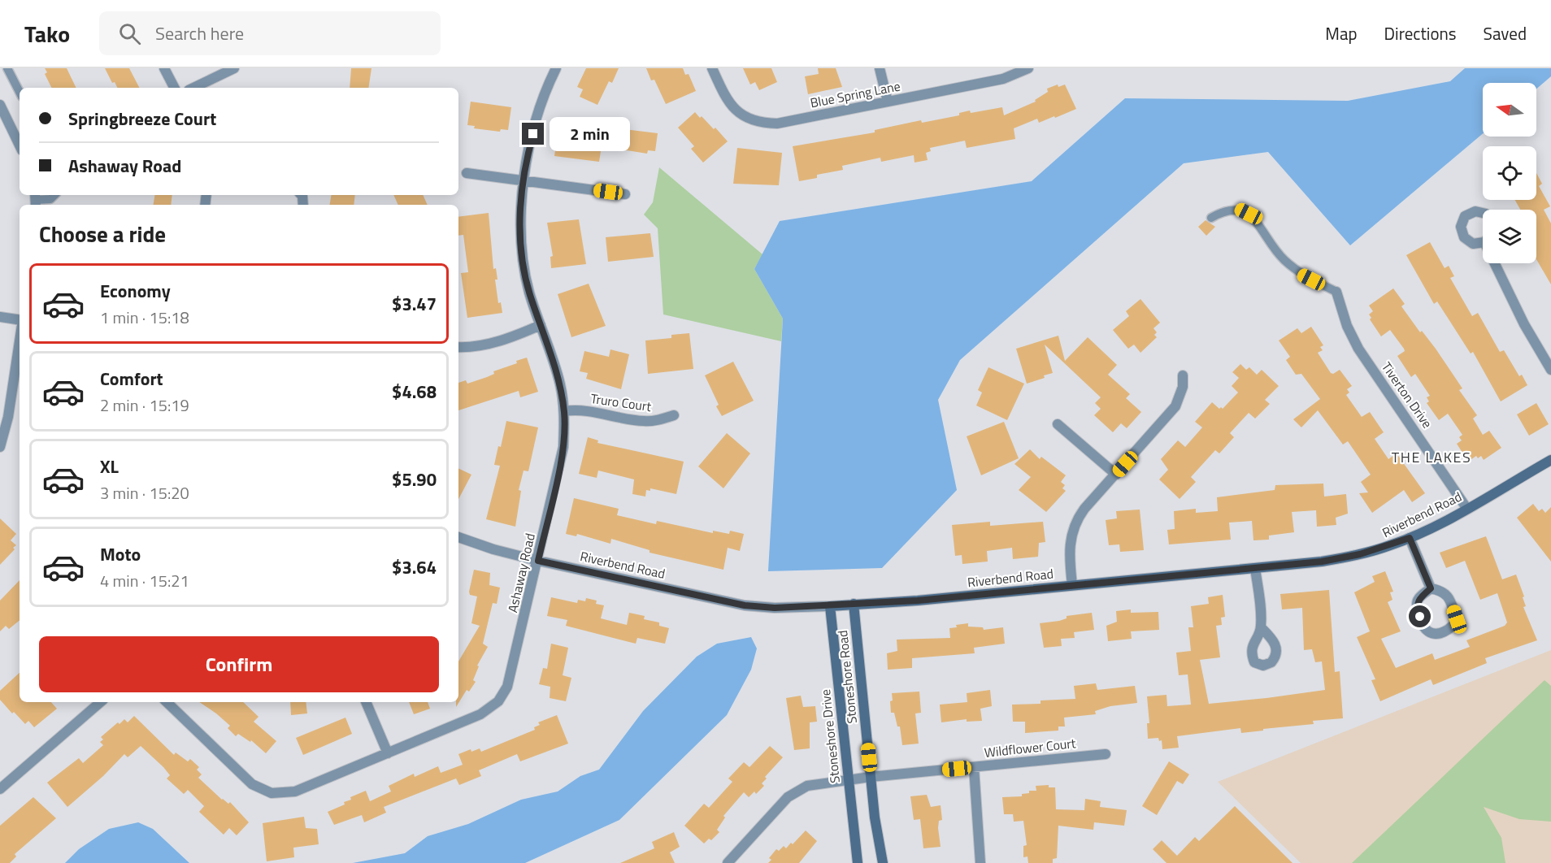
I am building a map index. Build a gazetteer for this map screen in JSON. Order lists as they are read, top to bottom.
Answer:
{
  "streets": {
    "street": [
      "Blue Spring Lane",
      "Tiverton Drive",
      "Truro Court",
      "Riverbend Road",
      "Ashaway Road",
      "Stoneshore Road",
      "Stoneshore Drive",
      "Wildflower Court"
    ]
  },
  "crossings": [
    ["Tiverton Drive", "Riverbend Road"],
    ["Truro Court", "Ashaway Road"],
    ["Riverbend Road", "Ashaway Road"],
    ["Riverbend Road", "Stoneshore Road"],
    ["Riverbend Road", "Stoneshore Drive"],
    ["Stoneshore Road", "Wildflower Court"],
    ["Stoneshore Drive", "Wildflower Court"]
  ],
  "districts": ["THE LAKES"],
  "north": "left",
  "page": {
    "header": "Tako",
    "search": "Search here",
    "nav": ["Map", "Directions", "Saved"],
    "banner": ["Springbreeze Court", "Ashaway Road"],
    "bubble": "2 min",
    "heading": "Choose a ride",
    "list": [
      {
        "name": "Economy",
        "note": "1 min · 15:18",
        "value": "$3.47"
      },
      {
        "name": "Comfort",
        "note": "2 min · 15:19",
        "value": "$4.68"
      },
      {
        "name": "XL",
        "note": "3 min · 15:20",
        "value": "$5.90"
      },
      {
        "name": "Moto",
        "note": "4 min · 15:21",
        "value": "$3.64"
      }
    ],
    "buttons": "Confirm"
  }
}
